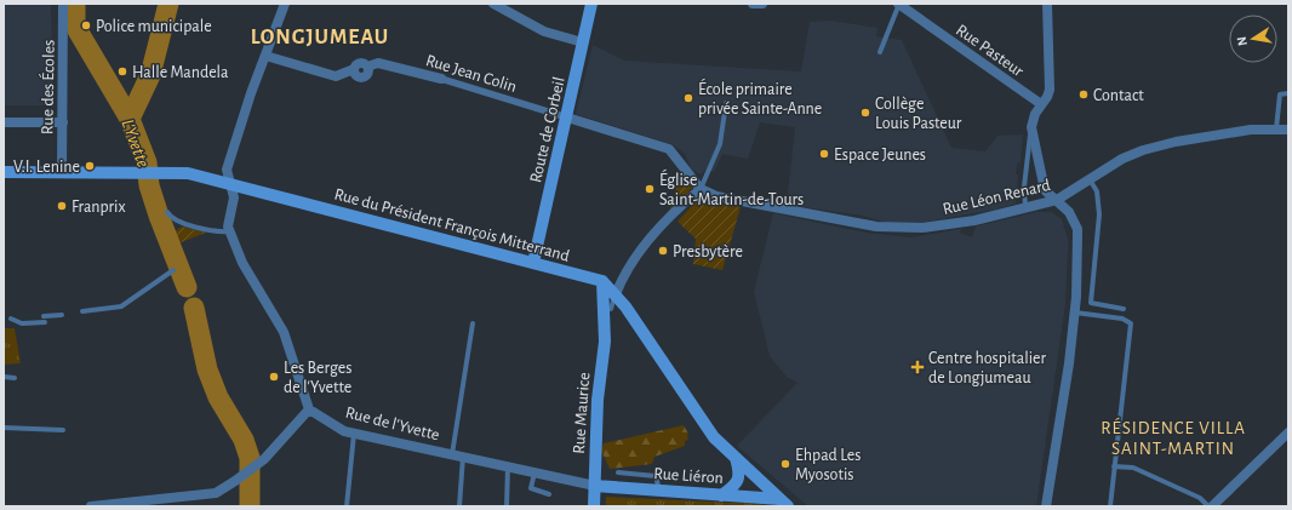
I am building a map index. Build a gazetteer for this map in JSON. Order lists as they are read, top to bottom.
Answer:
{
  "streets": {
    "main road": [
      "Route de Corbeil",
      "Rue du Président François Mitterrand",
      "Rue Maurice",
      "Rue Liéron"
    ],
    "street": [
      "Rue Pasteur",
      "Rue Jean Colin",
      "Rue des Écoles",
      "Rue Léon Renard",
      "Rue de l'Yvette"
    ]
  },
  "crossings": [
    ["Rue Jean Colin", "Route de Corbeil"],
    ["Rue des Écoles", "Rue du Président François Mitterrand"],
    ["Route de Corbeil", "Rue du Président François Mitterrand"],
    ["Rue du Président François Mitterrand", "Rue Maurice"],
    ["Rue Maurice", "Rue de l'Yvette"],
    ["Rue Maurice", "Rue Liéron"],
    ["Rue de l'Yvette", "Rue Liéron"]
  ],
  "districts": ["LONGJUMEAU", "RÉSIDENCE VILLA SAINT-MARTIN"],
  "water": ["L'Yvette"],
  "places": {
    "other": [
      "Police municipale",
      "Halle Mandela",
      "Contact",
      "École primaire privée Sainte-Anne",
      "Collège Louis Pasteur",
      "Espace Jeunes",
      "V.I. Lenine",
      "Église Saint-Martin-de-Tours",
      "Franprix",
      "Presbytère",
      "Les Berges de l'Yvette",
      "Ehpad Les Myosotis"
    ],
    "health": ["Centre hospitalier de Longjumeau"]
  },
  "north": "left"
}
